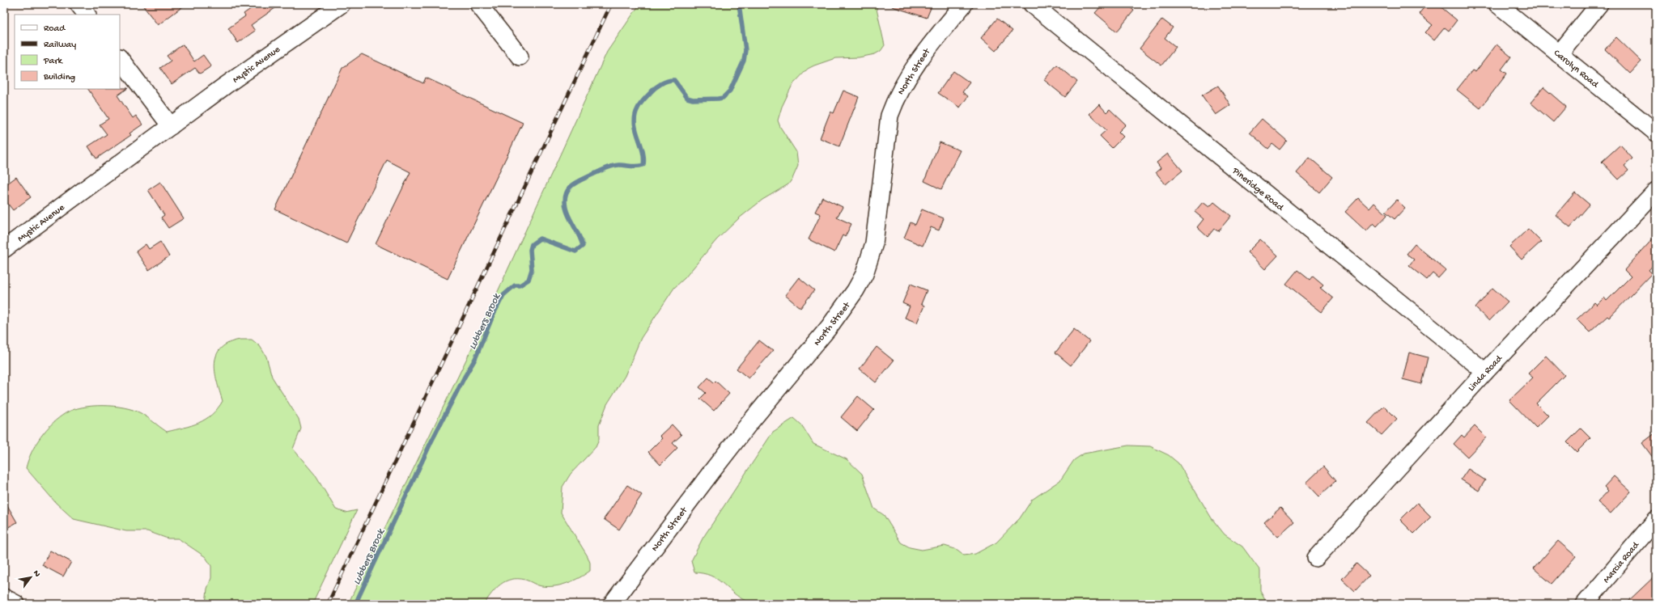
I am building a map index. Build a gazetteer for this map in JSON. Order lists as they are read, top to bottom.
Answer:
{
  "streets": {
    "street": [
      "Mystic Avenue",
      "Carolyn Road",
      "North Street",
      "Pineridge Road",
      "Linda Road",
      "Marcia Road"
    ]
  },
  "crossings": [
    ["Pineridge Road", "Linda Road"]
  ],
  "water": ["Lubbers Brook"],
  "legend": [
    "Road",
    "Railway",
    "Park",
    "Building"
  ],
  "north": "top right"
}
